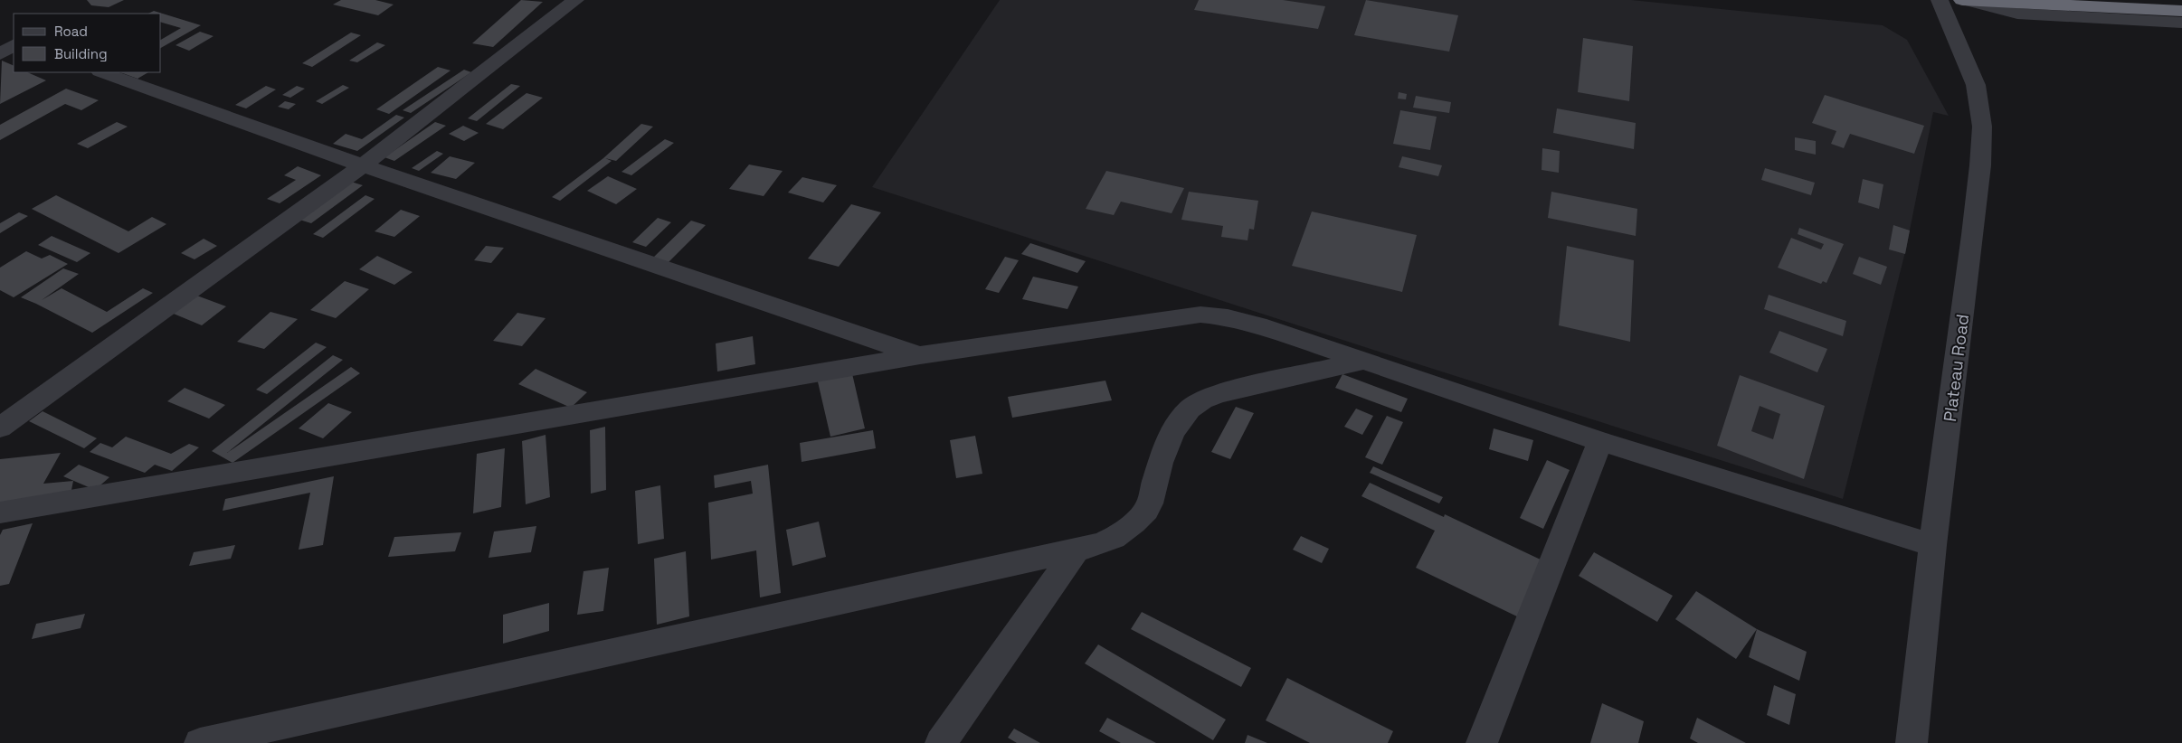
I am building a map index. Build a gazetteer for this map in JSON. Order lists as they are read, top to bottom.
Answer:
{
  "streets": {
    "street": ["Plateau Road"]
  },
  "legend": ["Road", "Building"]
}
